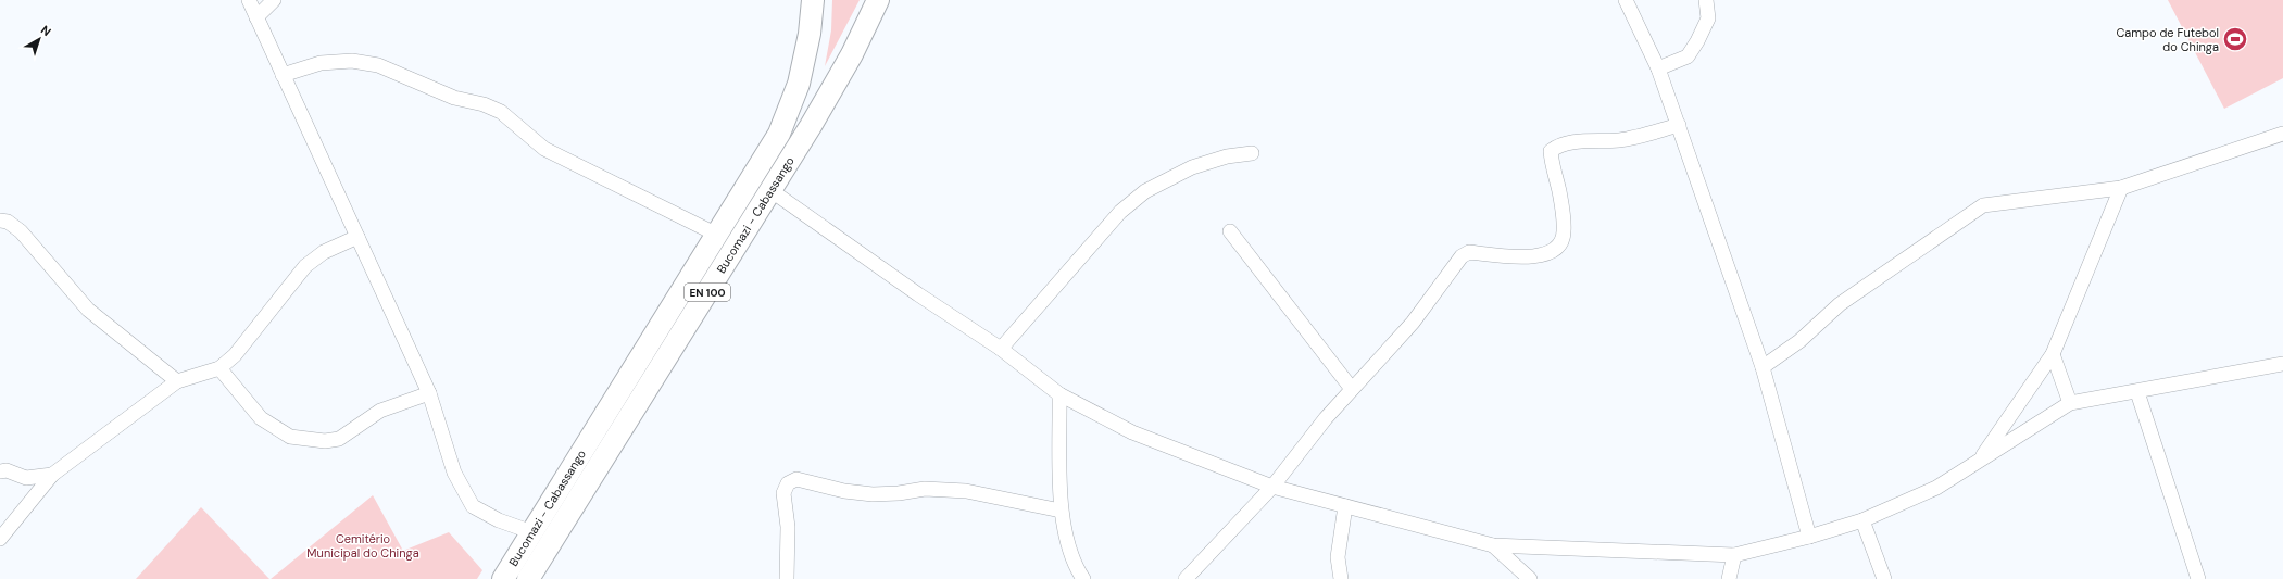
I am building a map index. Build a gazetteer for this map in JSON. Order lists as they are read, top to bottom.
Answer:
{
  "streets": {
    "main road": ["Bucomazi - Cabassango", "EN 100"]
  },
  "parks": ["Cemitério Municipal do Chinga"],
  "places": {
    "sports": ["Campo de Futebol do Chinga"]
  },
  "north": "top right"
}
